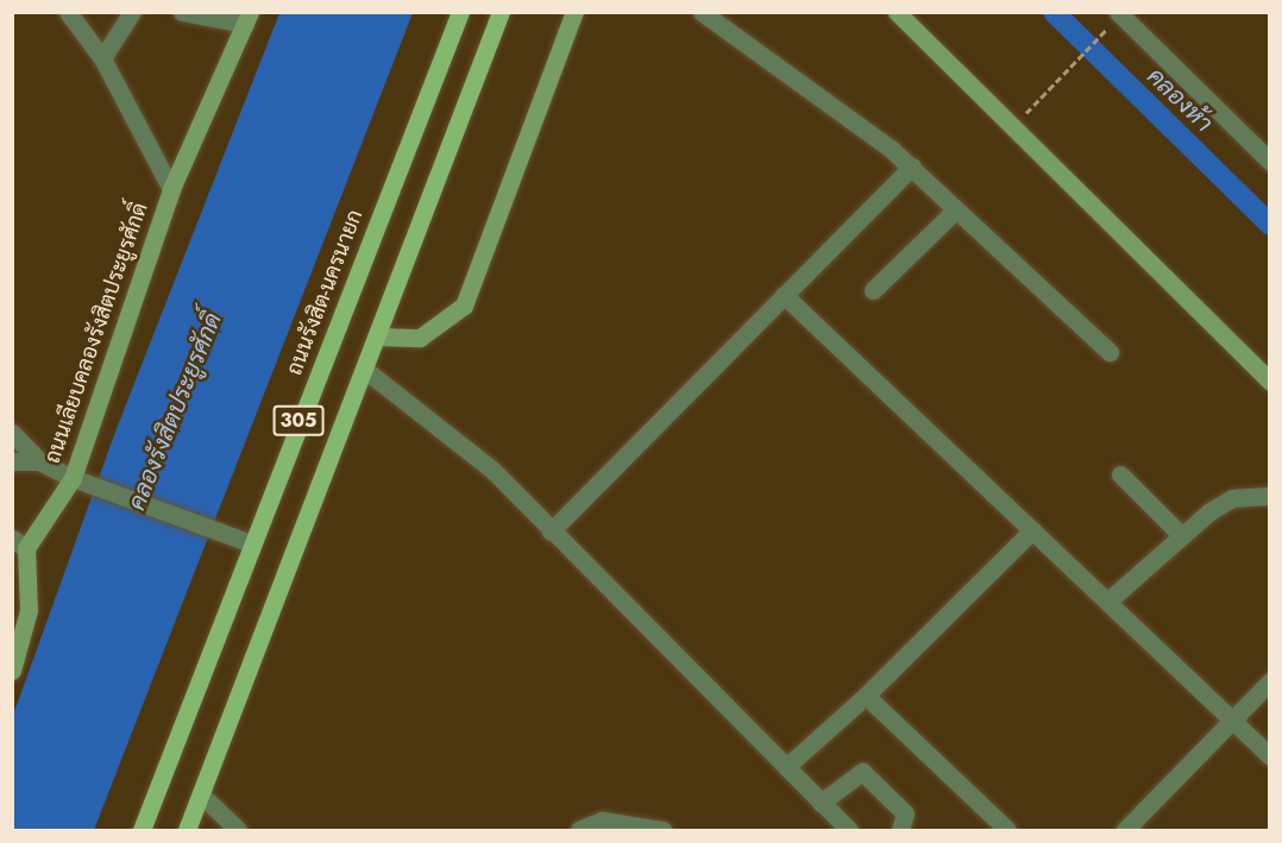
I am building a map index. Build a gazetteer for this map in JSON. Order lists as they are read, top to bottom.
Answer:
{
  "streets": {
    "main road": ["ถนนรังสิต-นครนายก", "ถนนเลียบคลองรังสิตประยูรศักดิ์", "305"]
  },
  "water": ["คลองห้า", "คลองรังสิตประยูรศักดิ์"]
}
